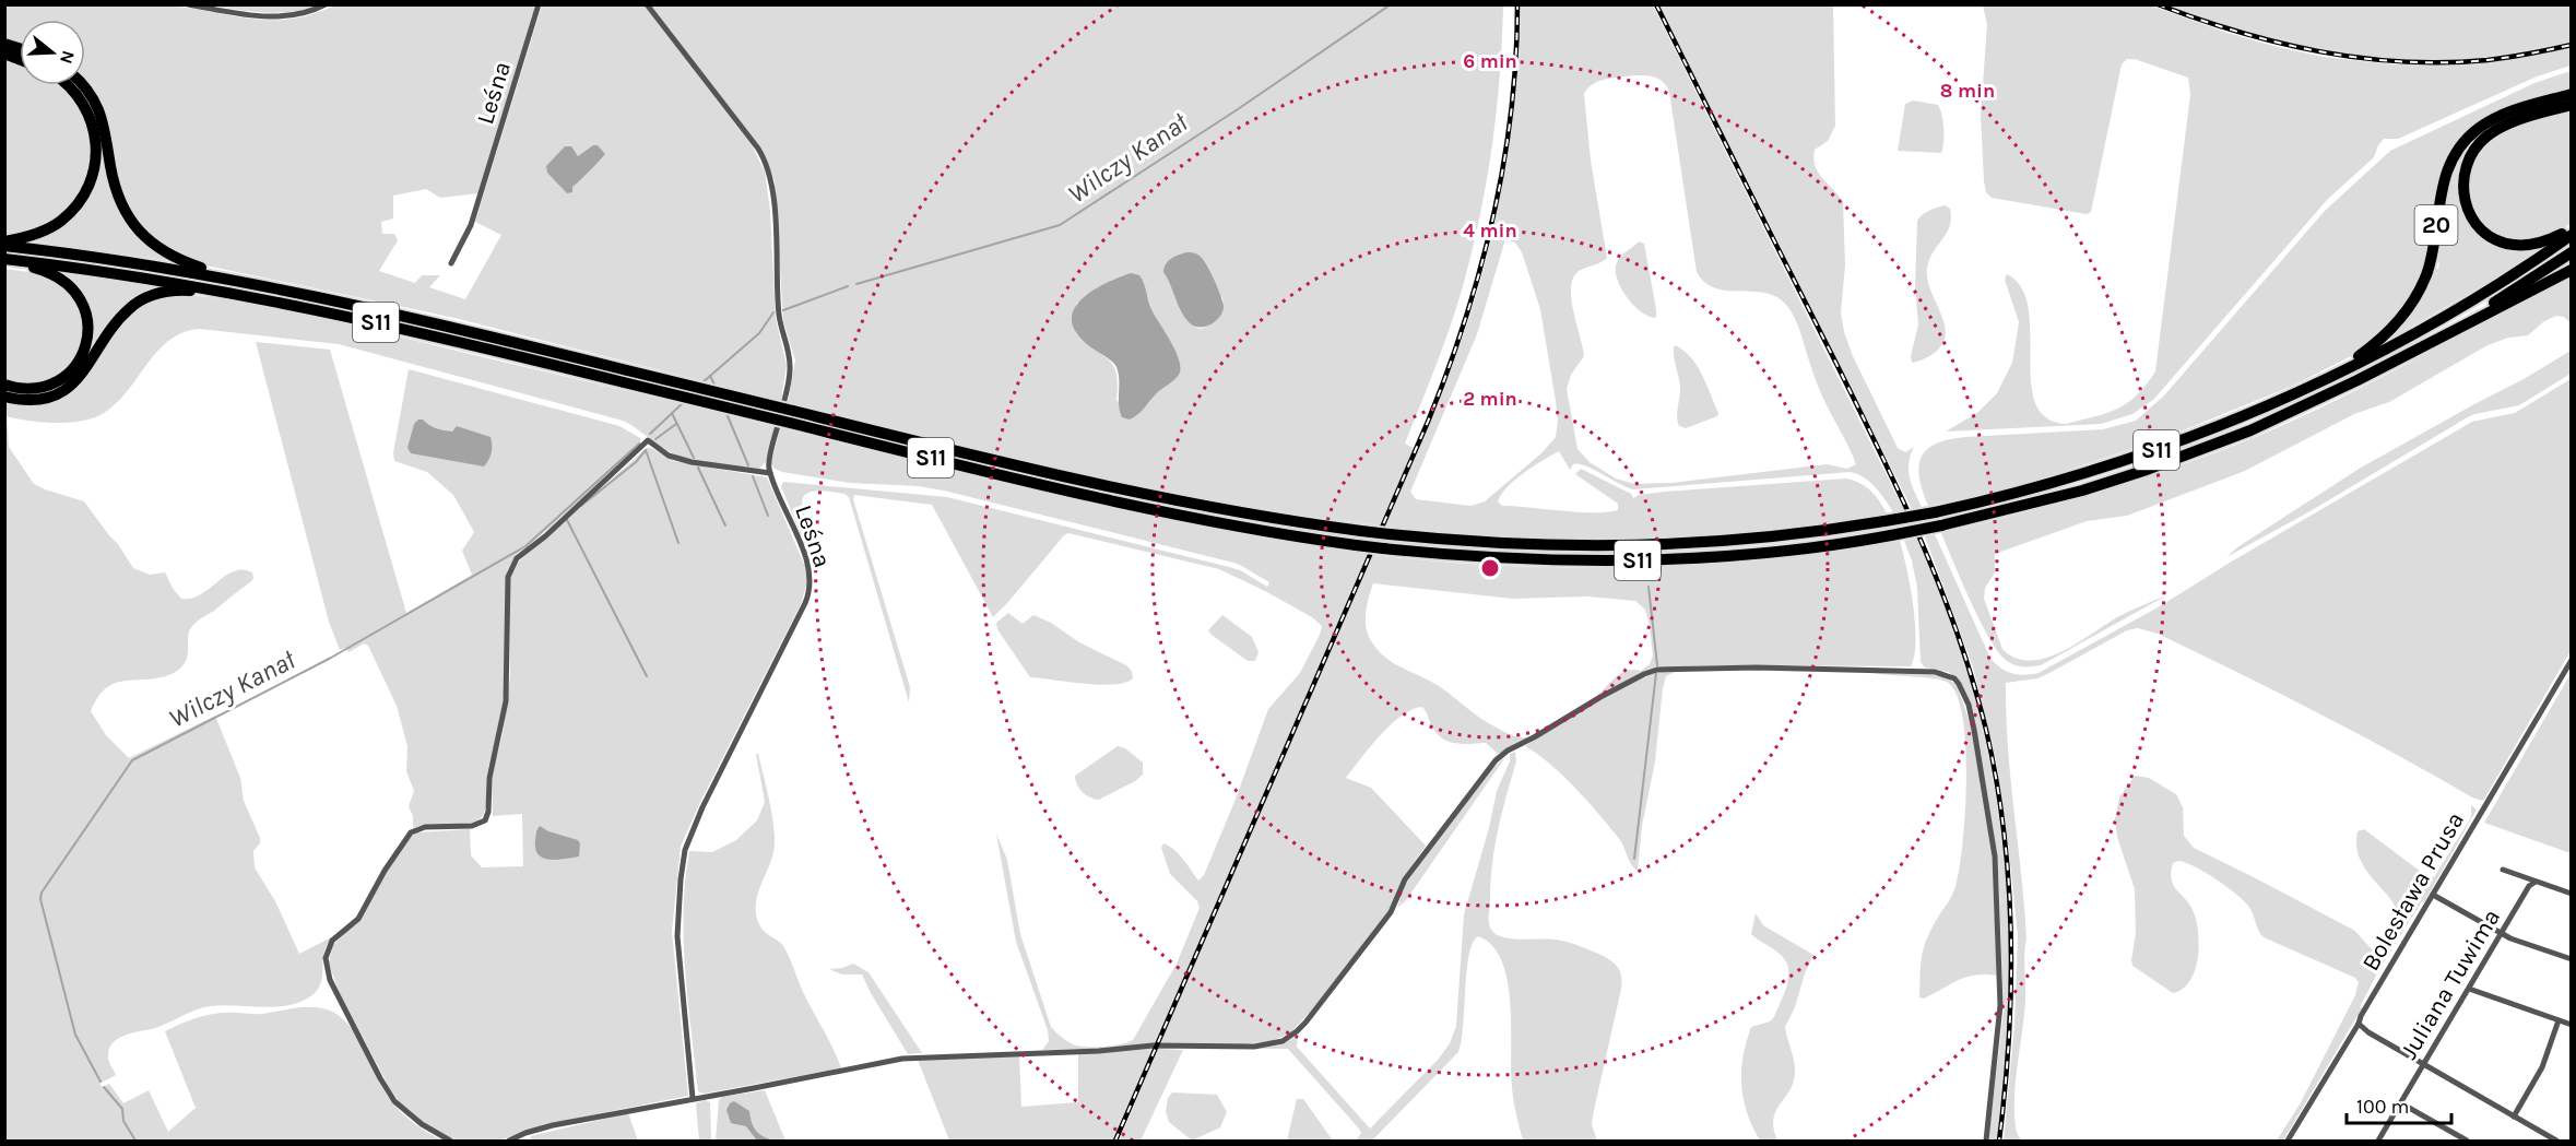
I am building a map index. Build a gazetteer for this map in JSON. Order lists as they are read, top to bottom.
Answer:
{
  "streets": {
    "highway": ["20", "S11"],
    "street": ["Leśna", "Bolesława Prusa", "Juliana Tuwima"]
  },
  "crossings": [
    ["20", "S11"]
  ],
  "water": ["Wilczy Kanał"],
  "scale_bar": "100 m",
  "north": "right",
  "rings": [
    "6 min",
    "8 min",
    "4 min",
    "2 min"
  ]
}
